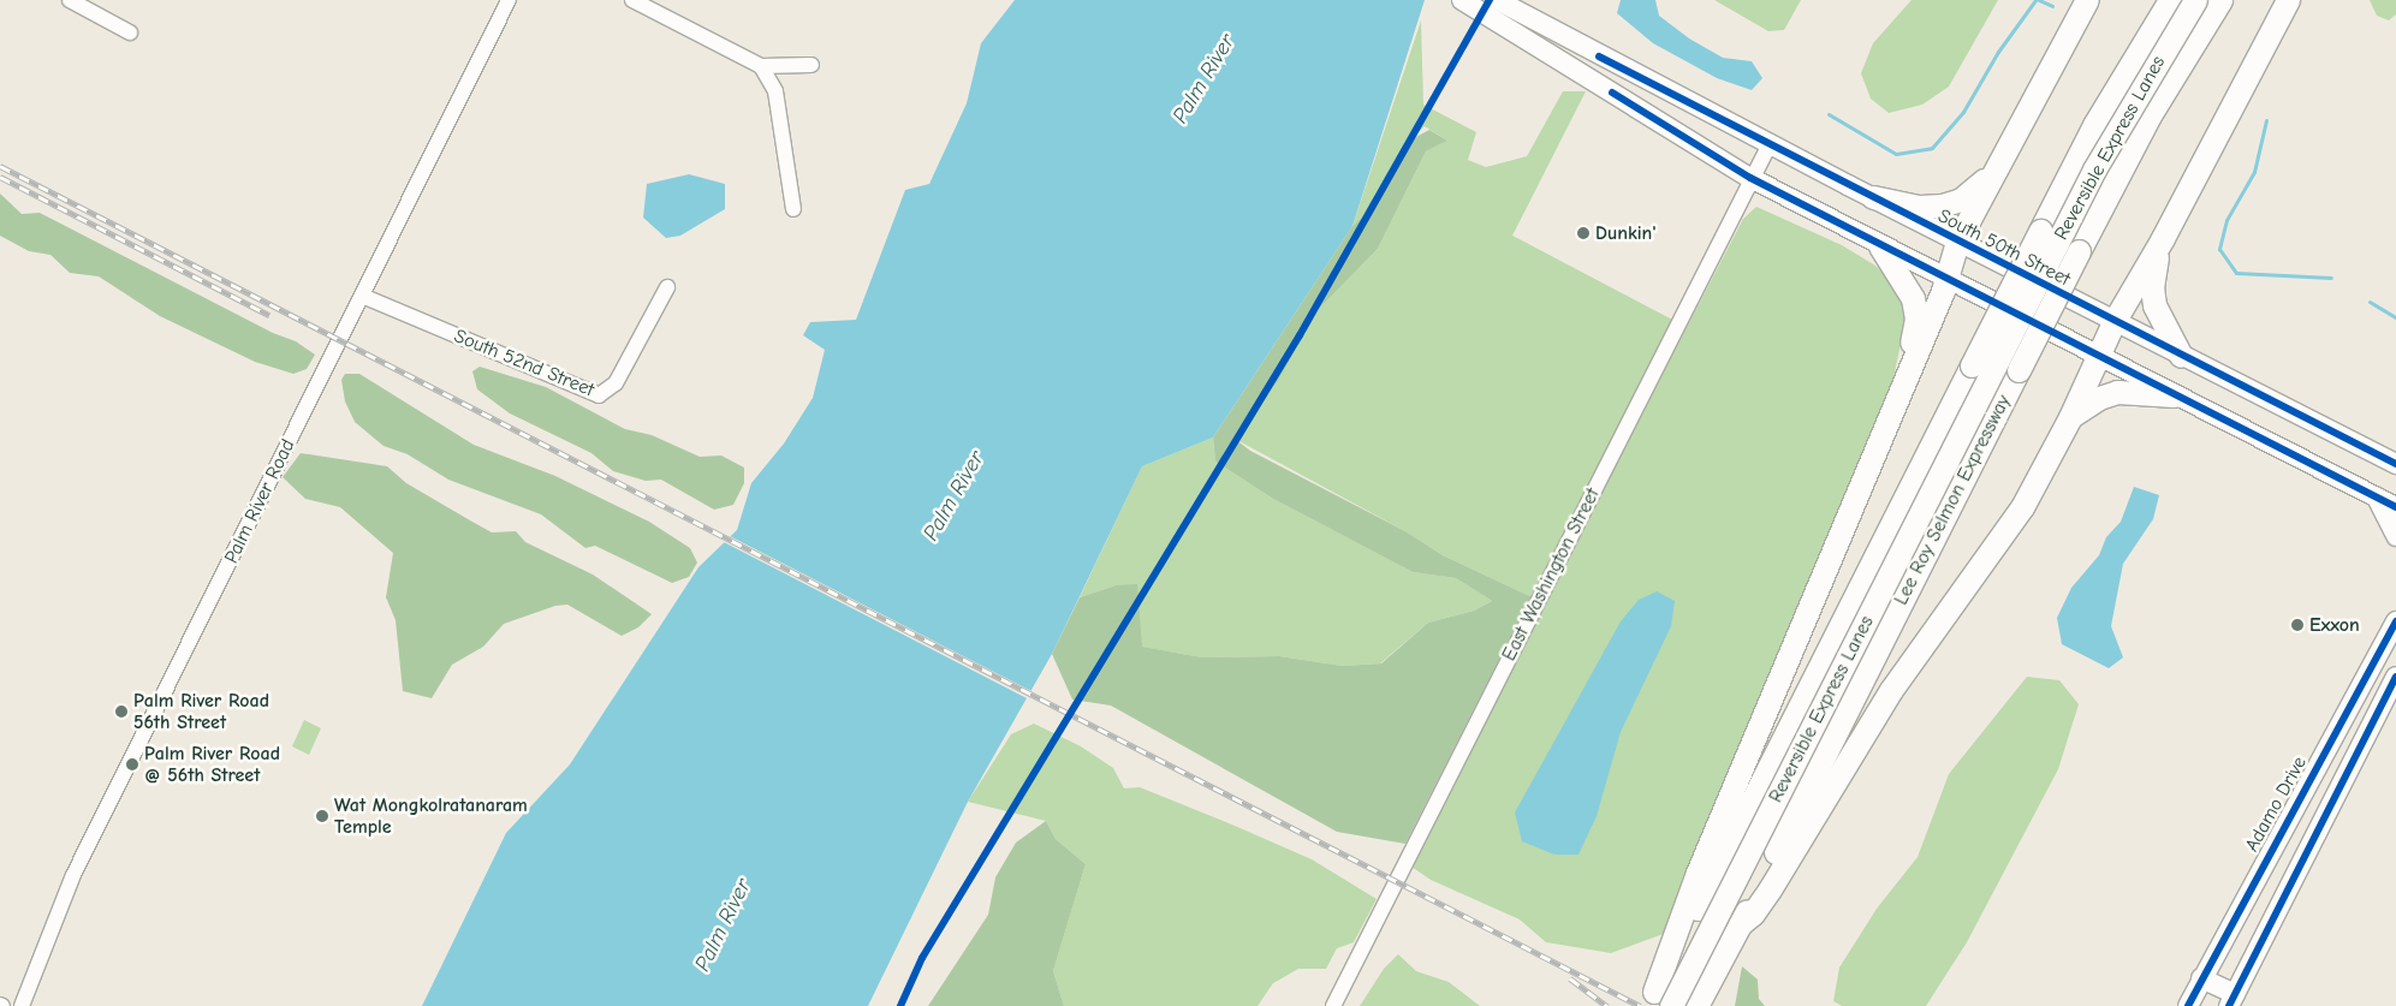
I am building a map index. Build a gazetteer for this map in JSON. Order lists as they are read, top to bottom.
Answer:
{
  "streets": {
    "highway": ["Reversible Express Lanes", "Lee Roy Selmon Expressway"],
    "main road": ["South 50th Street", "Adamo Drive"],
    "street": ["South 52nd Street", "Palm River Road", "East Washington Street"]
  },
  "crossings": [
    ["South 50th Street", "East Washington Street"],
    ["South 52nd Street", "Palm River Road"]
  ],
  "water": ["Palm River"],
  "places": [
    "Dunkin'",
    "Exxon",
    "Palm River Road 56th Street",
    "Palm River Road @ 56th Street",
    "Wat Mongkolratanaram Temple"
  ]
}
